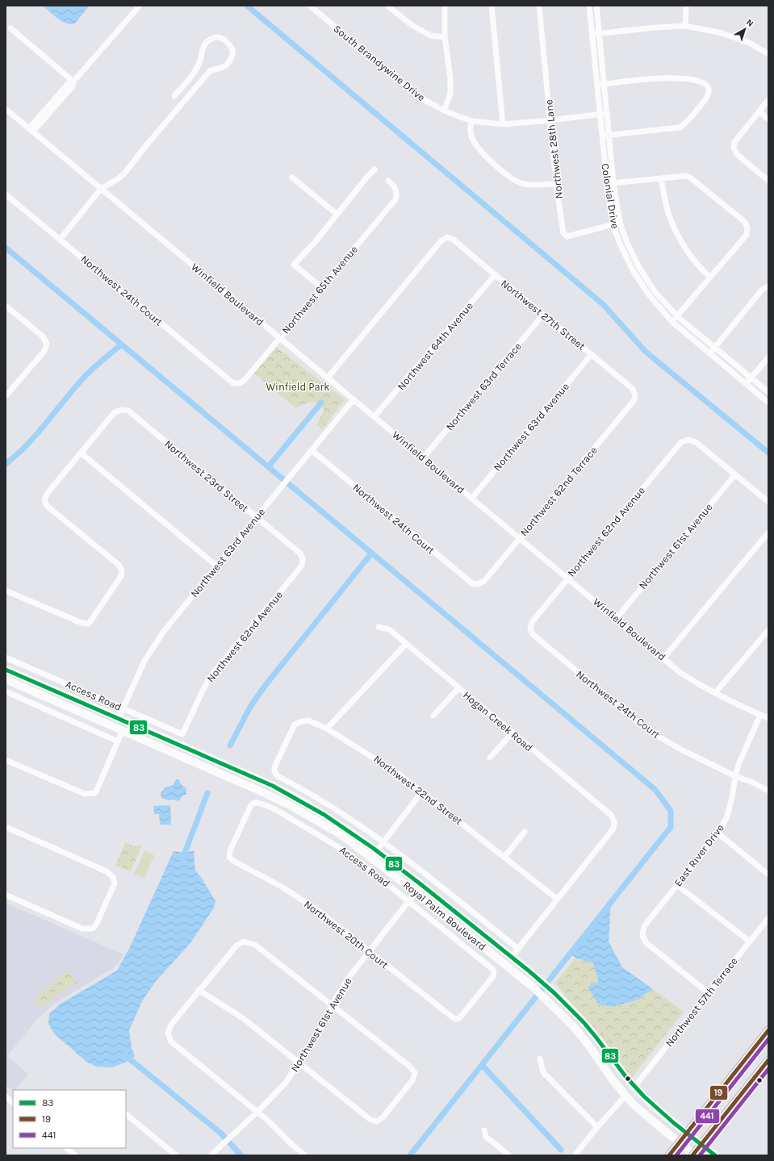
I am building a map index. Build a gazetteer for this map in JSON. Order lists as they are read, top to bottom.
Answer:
{
  "streets": {
    "main road": ["Royal Palm Boulevard"],
    "street": [
      "South Brandywine Drive",
      "Northwest 28th Lane",
      "Colonial Drive",
      "Northwest 65th Avenue",
      "Northwest 24th Court",
      "Winfield Boulevard",
      "Northwest 27th Street",
      "Northwest 64th Avenue",
      "Northwest 63rd Terrace",
      "Northwest 63rd Avenue",
      "Northwest 23rd Street",
      "Northwest 62nd Terrace",
      "Northwest 62nd Avenue",
      "Northwest 61st Avenue",
      "Access Road",
      "Hogan Creek Road",
      "Northwest 22nd Street",
      "East River Drive",
      "Northwest 20th Court",
      "Northwest 57th Terrace"
    ]
  },
  "crossings": [
    ["South Brandywine Drive", "Northwest 28th Lane"],
    ["South Brandywine Drive", "Colonial Drive"],
    ["Northwest 28th Lane", "Colonial Drive"],
    ["Northwest 65th Avenue", "Northwest 24th Court"],
    ["Northwest 65th Avenue", "Winfield Boulevard"],
    ["Northwest 24th Court", "Northwest 63rd Avenue"],
    ["Northwest 24th Court", "Northwest 62nd Terrace"],
    ["Northwest 24th Court", "Northwest 62nd Avenue"],
    ["Northwest 24th Court", "East River Drive"],
    ["Winfield Boulevard", "Northwest 27th Street"],
    ["Winfield Boulevard", "Northwest 64th Avenue"],
    ["Winfield Boulevard", "Northwest 63rd Terrace"],
    ["Winfield Boulevard", "Northwest 63rd Avenue"],
    ["Winfield Boulevard", "Northwest 62nd Terrace"],
    ["Winfield Boulevard", "Northwest 62nd Avenue"],
    ["Winfield Boulevard", "Northwest 61st Avenue"],
    ["Winfield Boulevard", "East River Drive"],
    ["Northwest 27th Street", "Northwest 64th Avenue"],
    ["Northwest 27th Street", "Northwest 63rd Terrace"],
    ["Northwest 27th Street", "Northwest 63rd Avenue"],
    ["Northwest 27th Street", "Northwest 62nd Terrace"],
    ["Northwest 63rd Avenue", "Northwest 23rd Street"],
    ["Northwest 63rd Avenue", "Access Road"],
    ["Northwest 63rd Avenue", "Royal Palm Boulevard"],
    ["Northwest 23rd Street", "Northwest 62nd Avenue"],
    ["Northwest 62nd Avenue", "Northwest 61st Avenue"],
    ["Northwest 62nd Avenue", "Access Road"],
    ["Northwest 61st Avenue", "Access Road"],
    ["Northwest 61st Avenue", "Royal Palm Boulevard"],
    ["Northwest 61st Avenue", "Northwest 20th Court"],
    ["Access Road", "Northwest 20th Court"],
    ["Hogan Creek Road", "Northwest 22nd Street"],
    ["East River Drive", "Northwest 57th Terrace"],
    ["Royal Palm Boulevard", "Northwest 57th Terrace"]
  ],
  "parks": ["Winfield Park"],
  "lines": ["transit line 83", "transit line 19", "transit line 441"],
  "legend": ["83", "19", "441"],
  "north": "top right"
}
